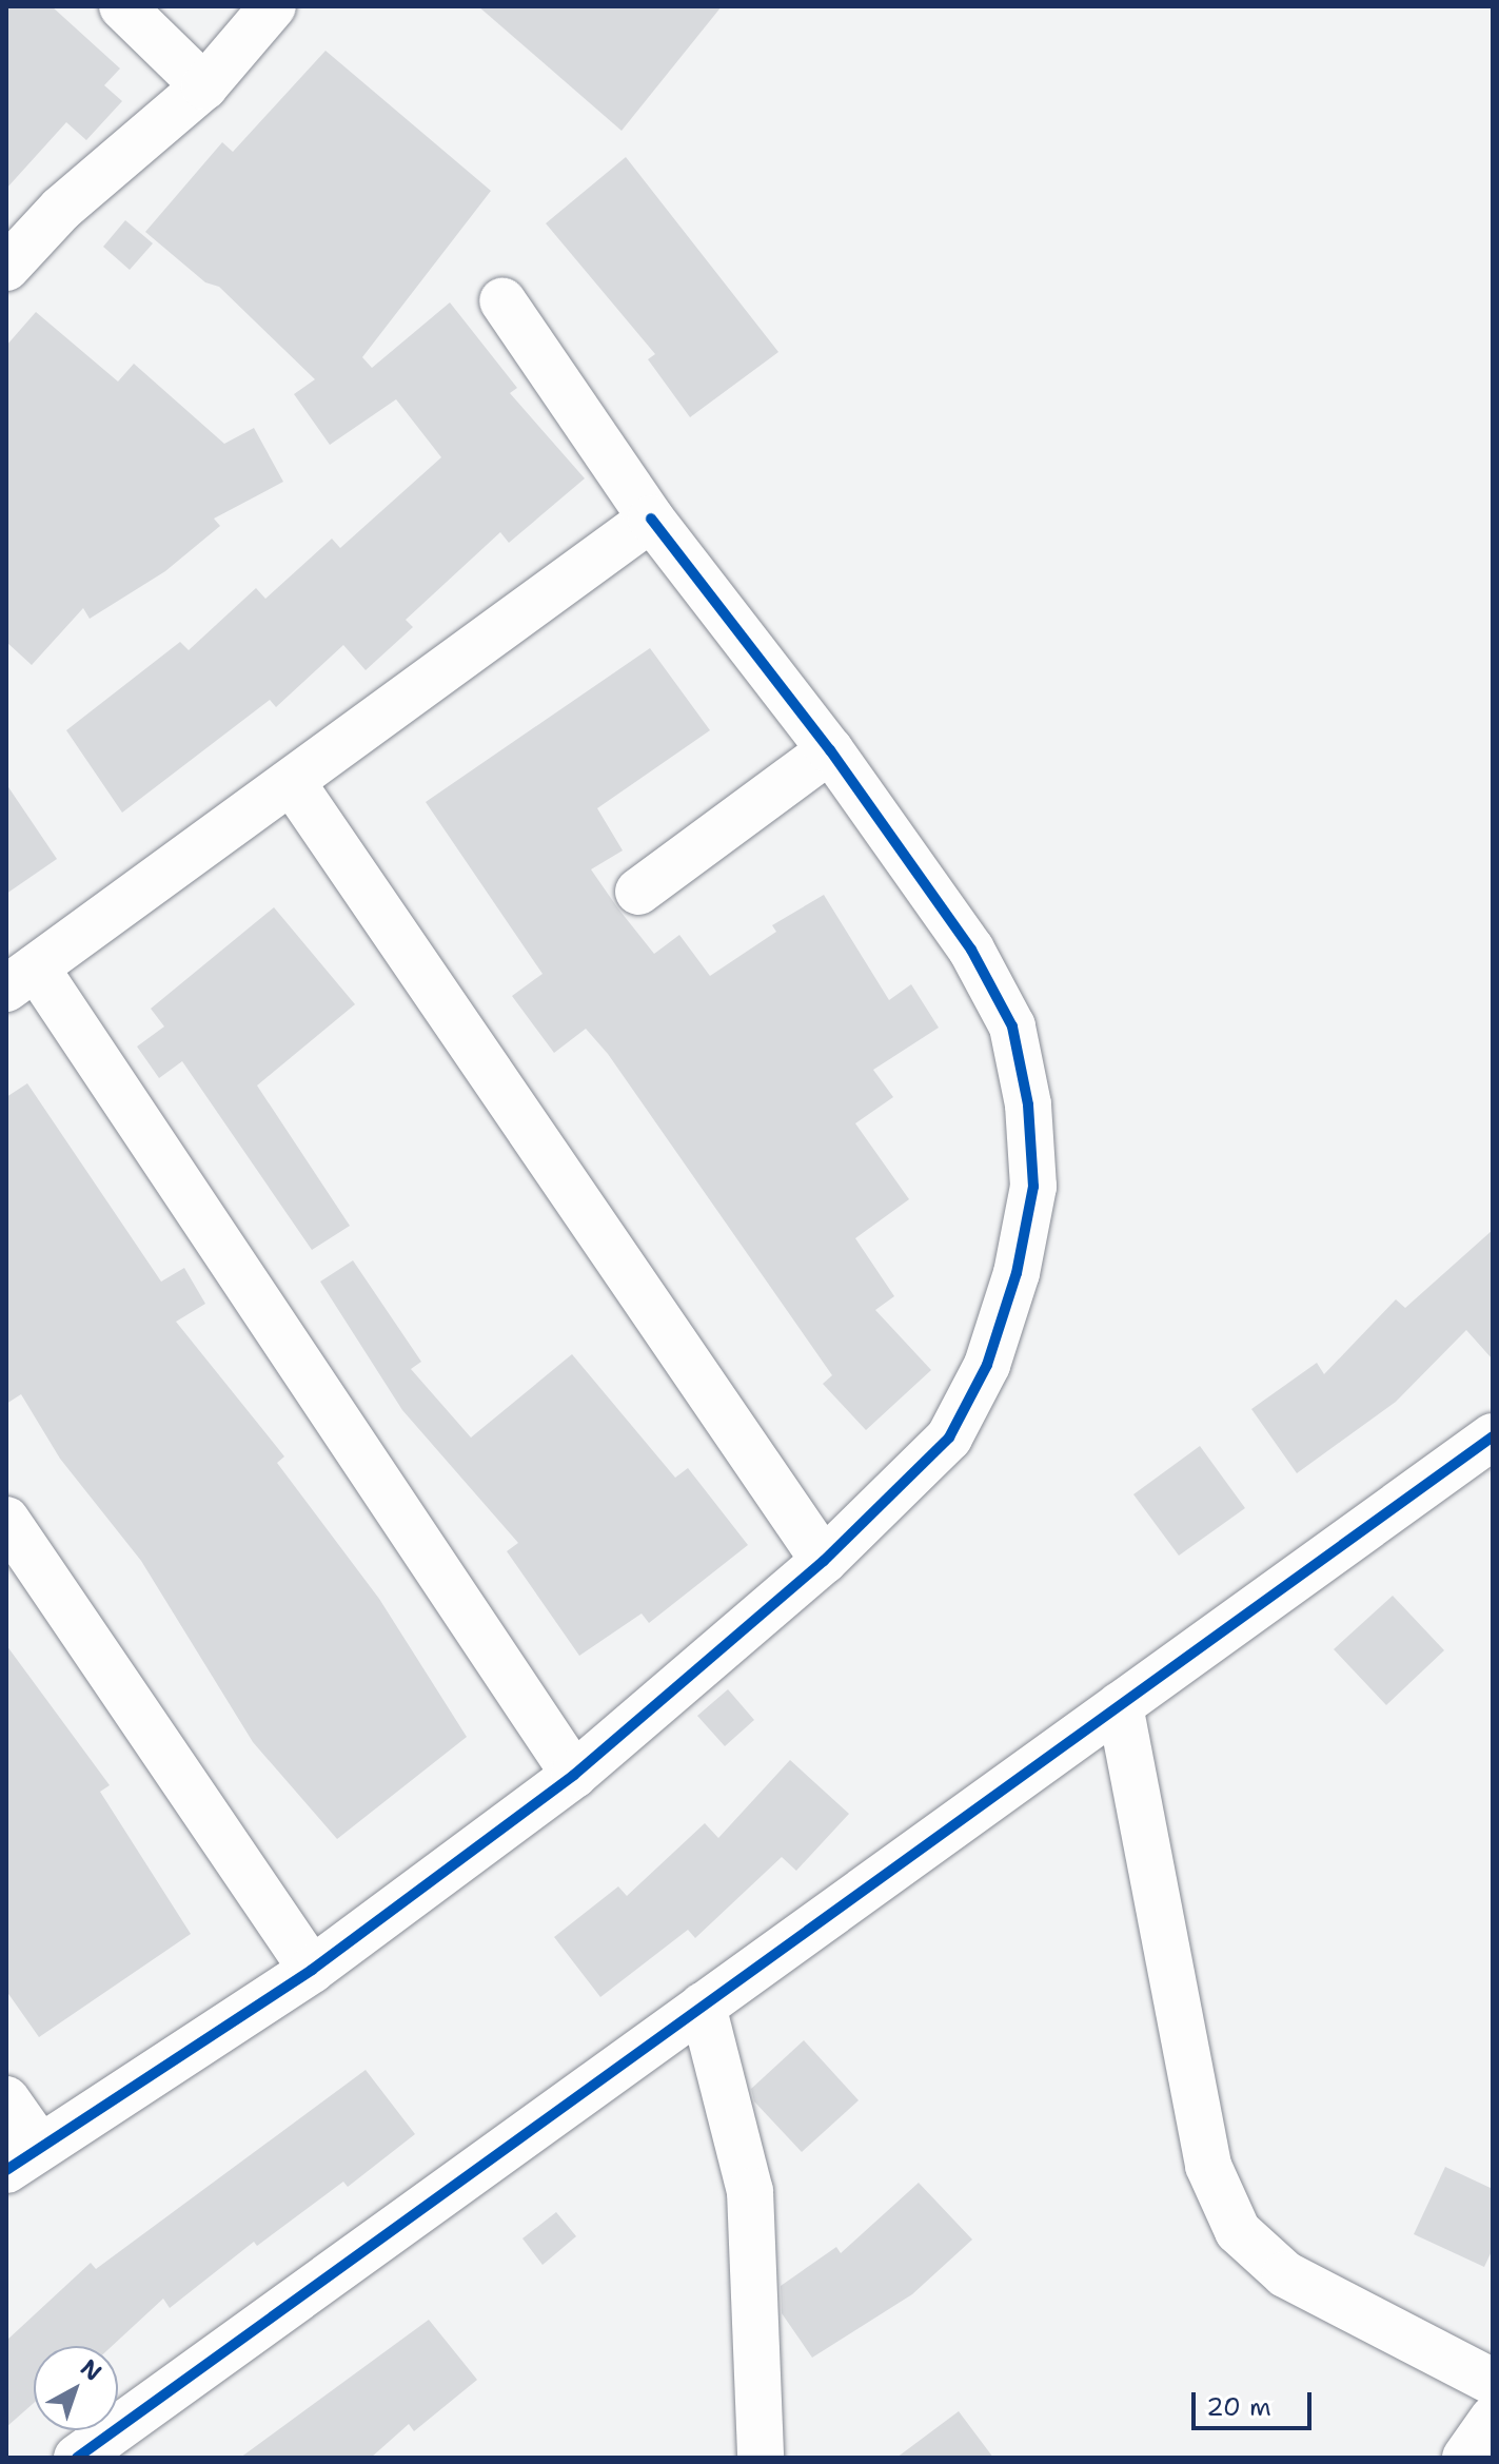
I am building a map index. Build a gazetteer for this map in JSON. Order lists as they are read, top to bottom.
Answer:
{
  "scale_bar": "20 m",
  "north": "top right"
}
